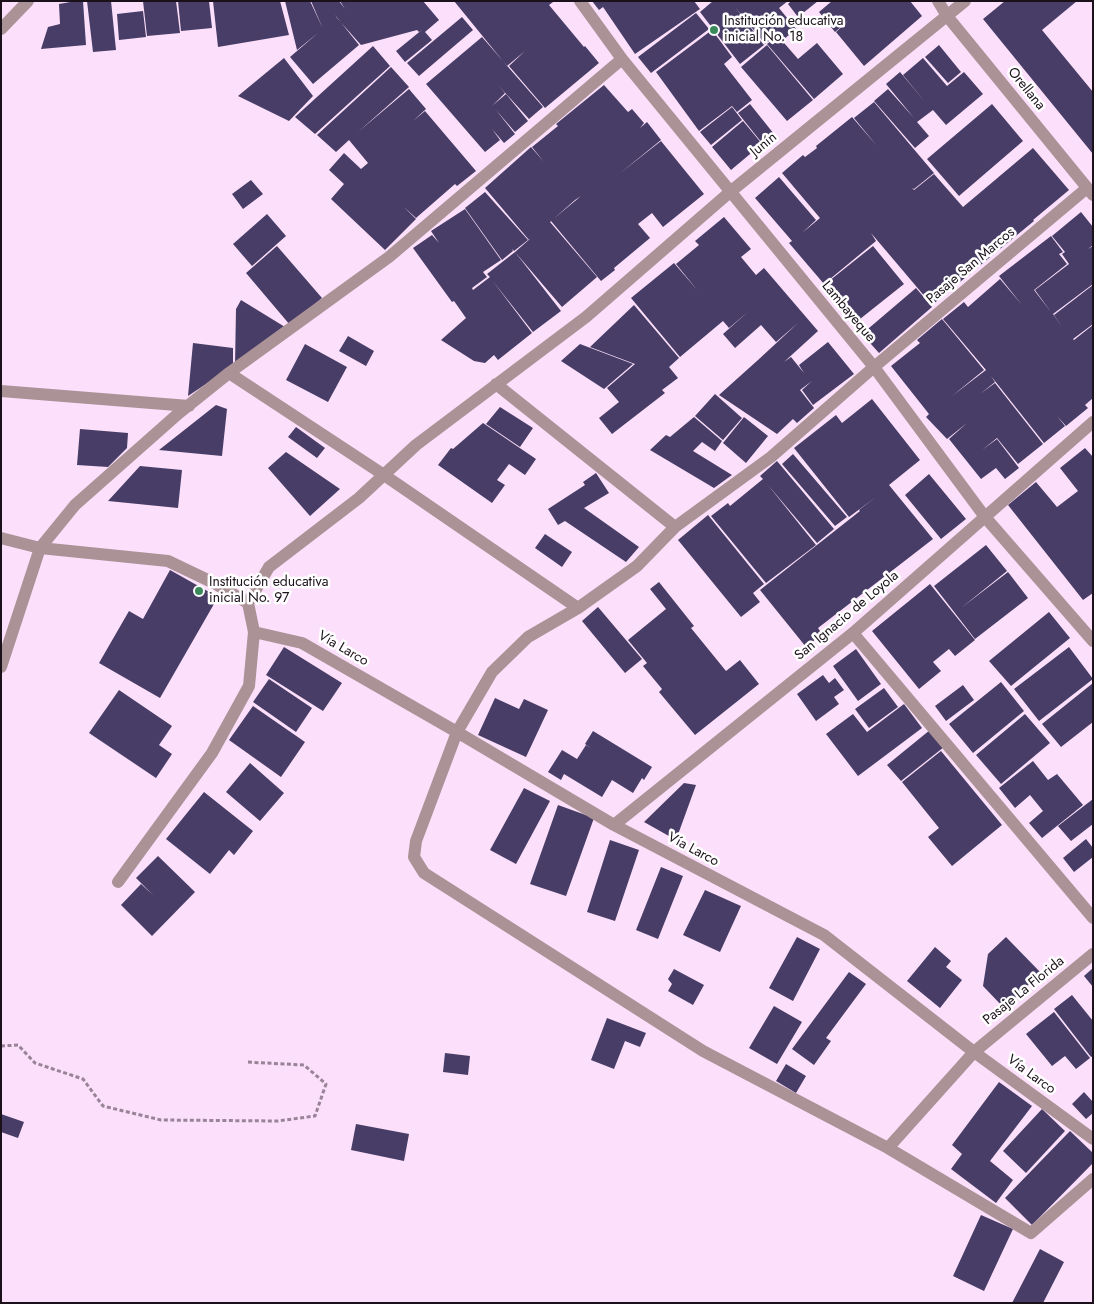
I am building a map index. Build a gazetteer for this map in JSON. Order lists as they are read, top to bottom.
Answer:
{
  "streets": {
    "street": [
      "Orellana",
      "Junín",
      "Pasaje San Marcos",
      "Lambayeque",
      "San Ignacio de Loyola",
      "Vía Larco",
      "Pasaje La Florida"
    ]
  },
  "crossings": [
    ["Orellana", "Junín"],
    ["Orellana", "Pasaje San Marcos"],
    ["Junín", "Lambayeque"],
    ["Pasaje San Marcos", "Lambayeque"],
    ["Pasaje San Marcos", "Vía Larco"],
    ["Pasaje San Marcos", "Pasaje La Florida"],
    ["Lambayeque", "San Ignacio de Loyola"],
    ["San Ignacio de Loyola", "Vía Larco"],
    ["Vía Larco", "Pasaje La Florida"]
  ],
  "places": ["Institución educativa inicial No. 18", "Institución educativa inicial No. 97"]
}
